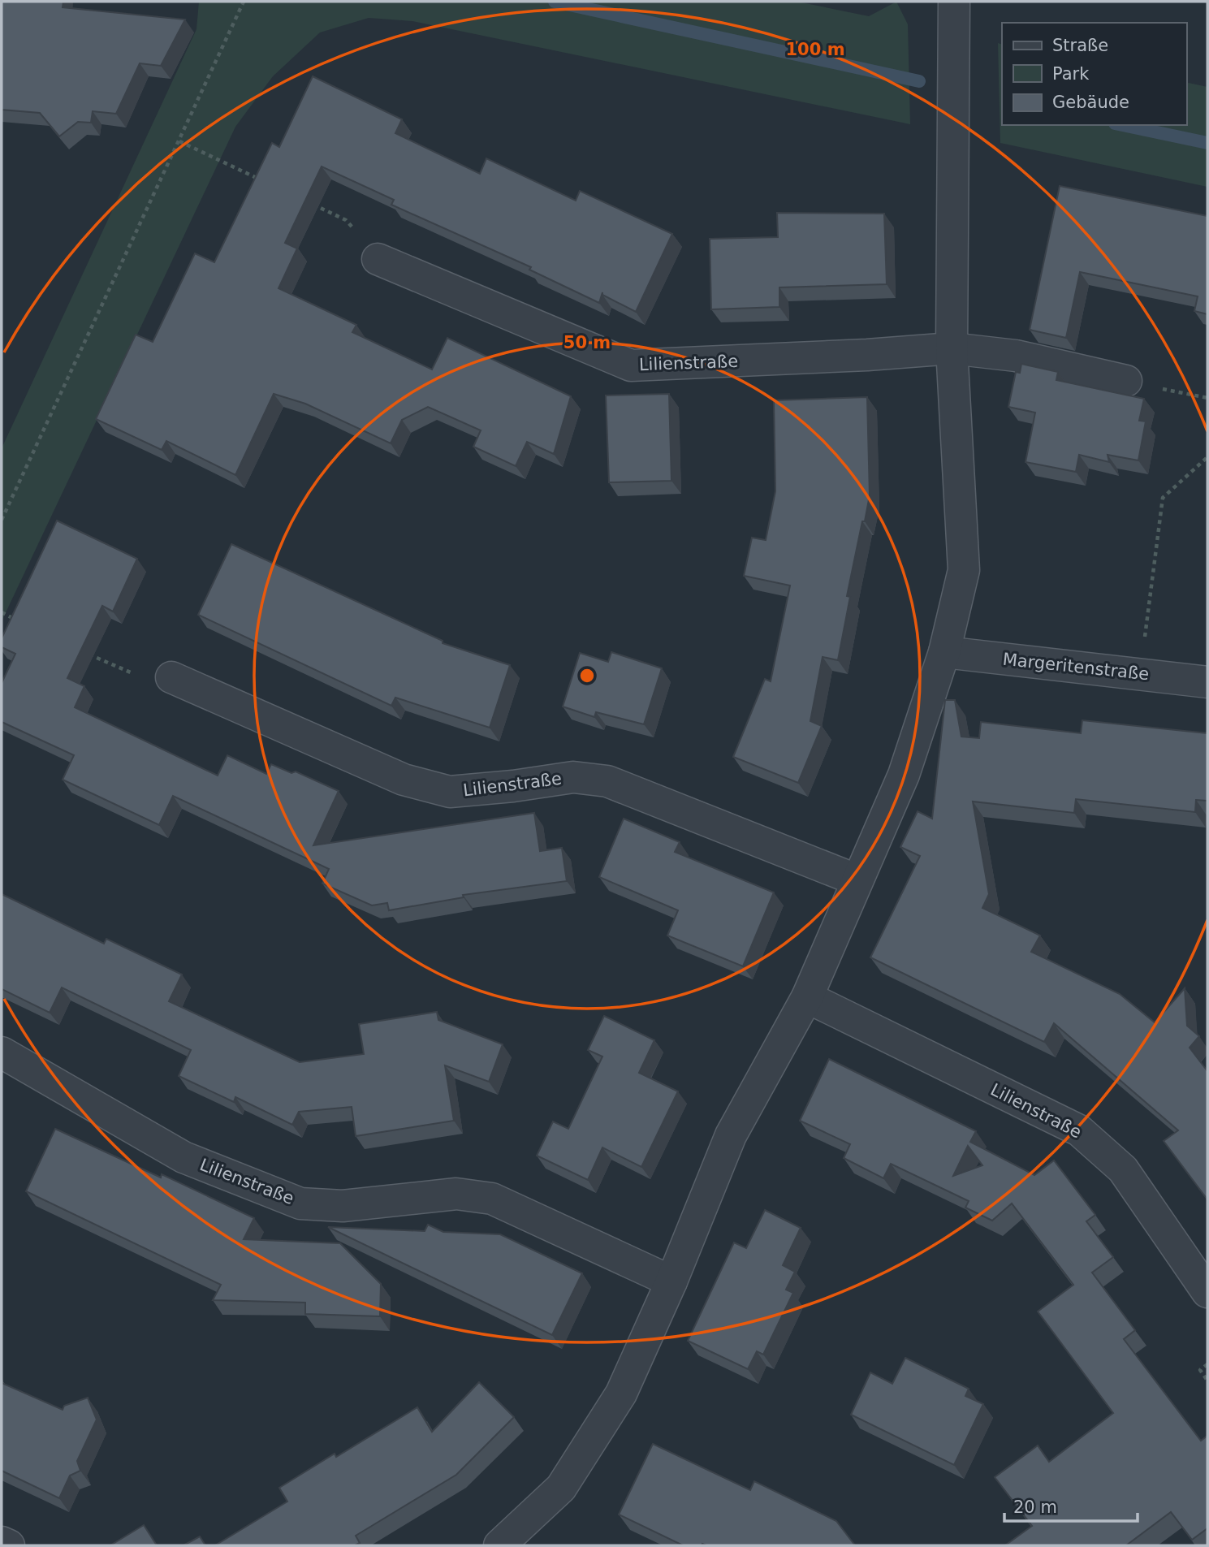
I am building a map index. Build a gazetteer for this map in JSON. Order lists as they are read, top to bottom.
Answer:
{
  "streets": {
    "street": ["Lilienstraße", "Margeritenstraße"]
  },
  "legend": ["Straße", "Park", "Gebäude"],
  "scale_bar": "20 m",
  "rings": ["100 m", "50 m"]
}
